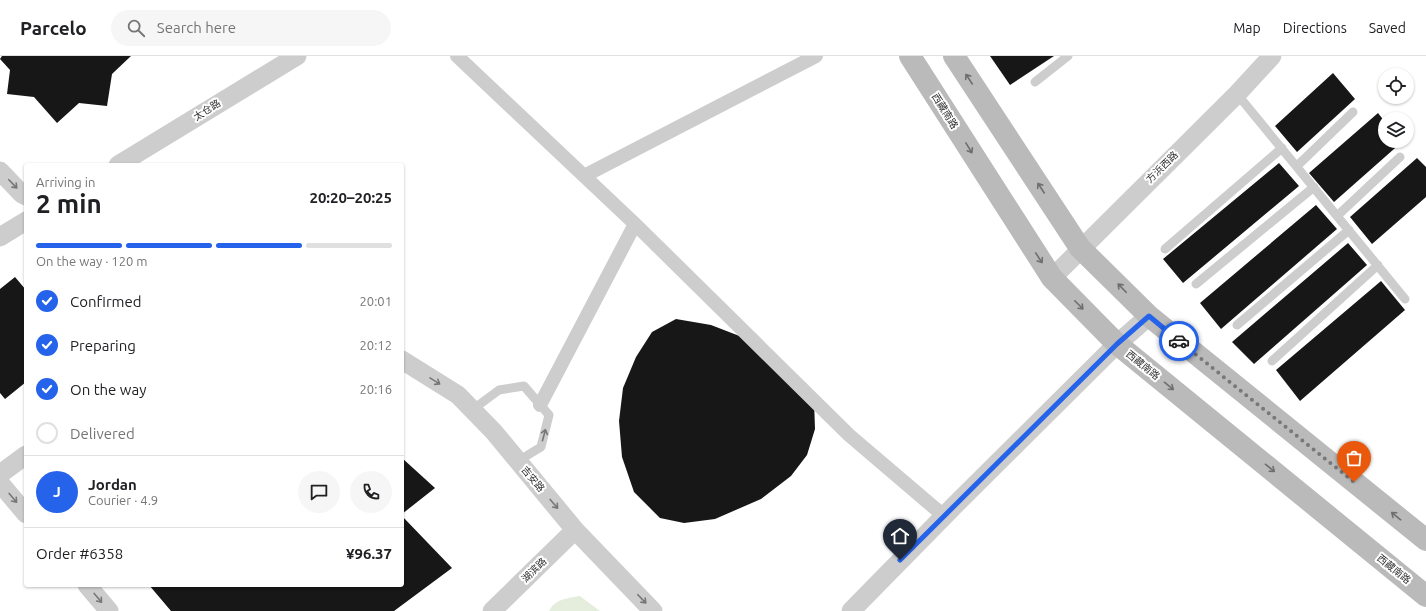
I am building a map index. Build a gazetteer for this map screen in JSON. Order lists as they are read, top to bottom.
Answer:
{
  "streets": {
    "main road": ["西藏南路"],
    "street": [
      "太仓路",
      "方浜西路",
      "吉安路",
      "湖滨路"
    ]
  },
  "crossings": [
    ["西藏南路", "方浜西路"],
    ["吉安路", "湖滨路"]
  ],
  "one_way": ["吉安路"],
  "page": {
    "header": "Parcelo",
    "search": "Search here",
    "nav": ["Map", "Directions", "Saved"],
    "heading": ["2 min", "Arriving in", "20:20–20:25"],
    "panel": [
      "Jordan",
      "Courier · 4.9",
      "Order #6358",
      "¥96.37"
    ],
    "bar": "On the way · 120 m",
    "list": [
      ["Confirmed", "20:01"],
      ["Preparing", "20:12"],
      ["On the way", "20:16"],
      "Delivered"
    ],
    "round": "J"
  }
}
